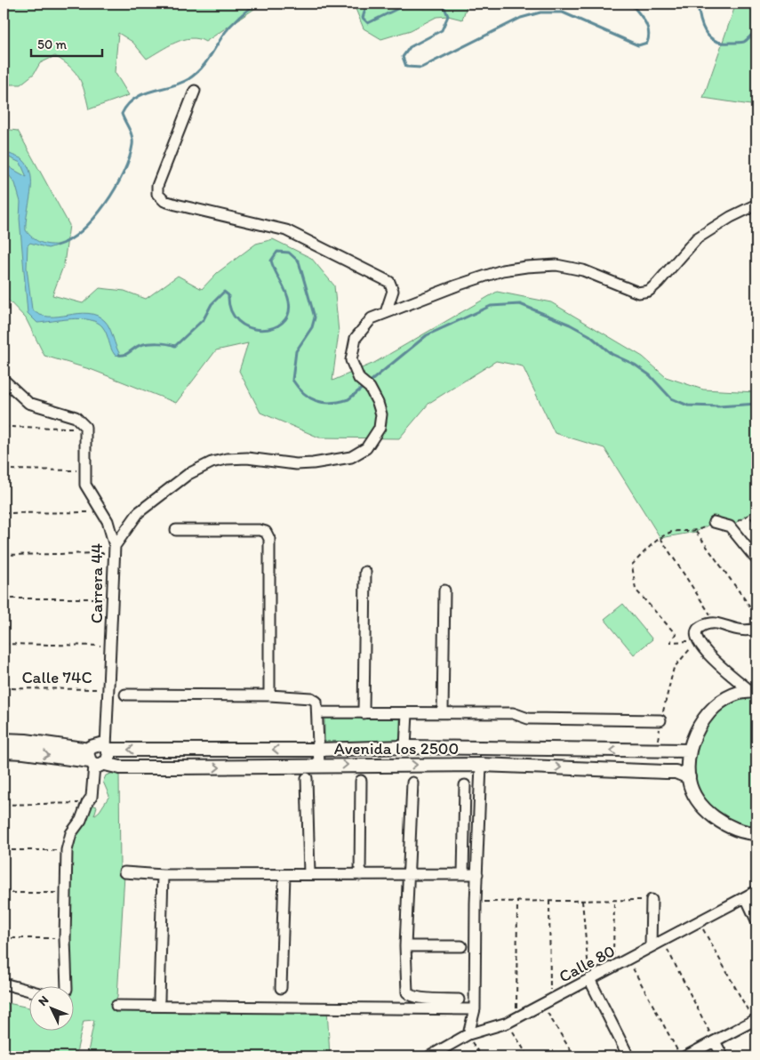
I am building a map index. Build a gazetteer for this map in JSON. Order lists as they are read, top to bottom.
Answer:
{
  "streets": {
    "main road": ["Avenida los 2500"],
    "street": ["Carrera 44", "Calle 80"],
    "path": ["Calle 74C"]
  },
  "crossings": [
    ["Carrera 44", "Calle 74C"],
    ["Carrera 44", "Avenida los 2500"]
  ],
  "scale_bar": "50 m",
  "north": "top left"
}
